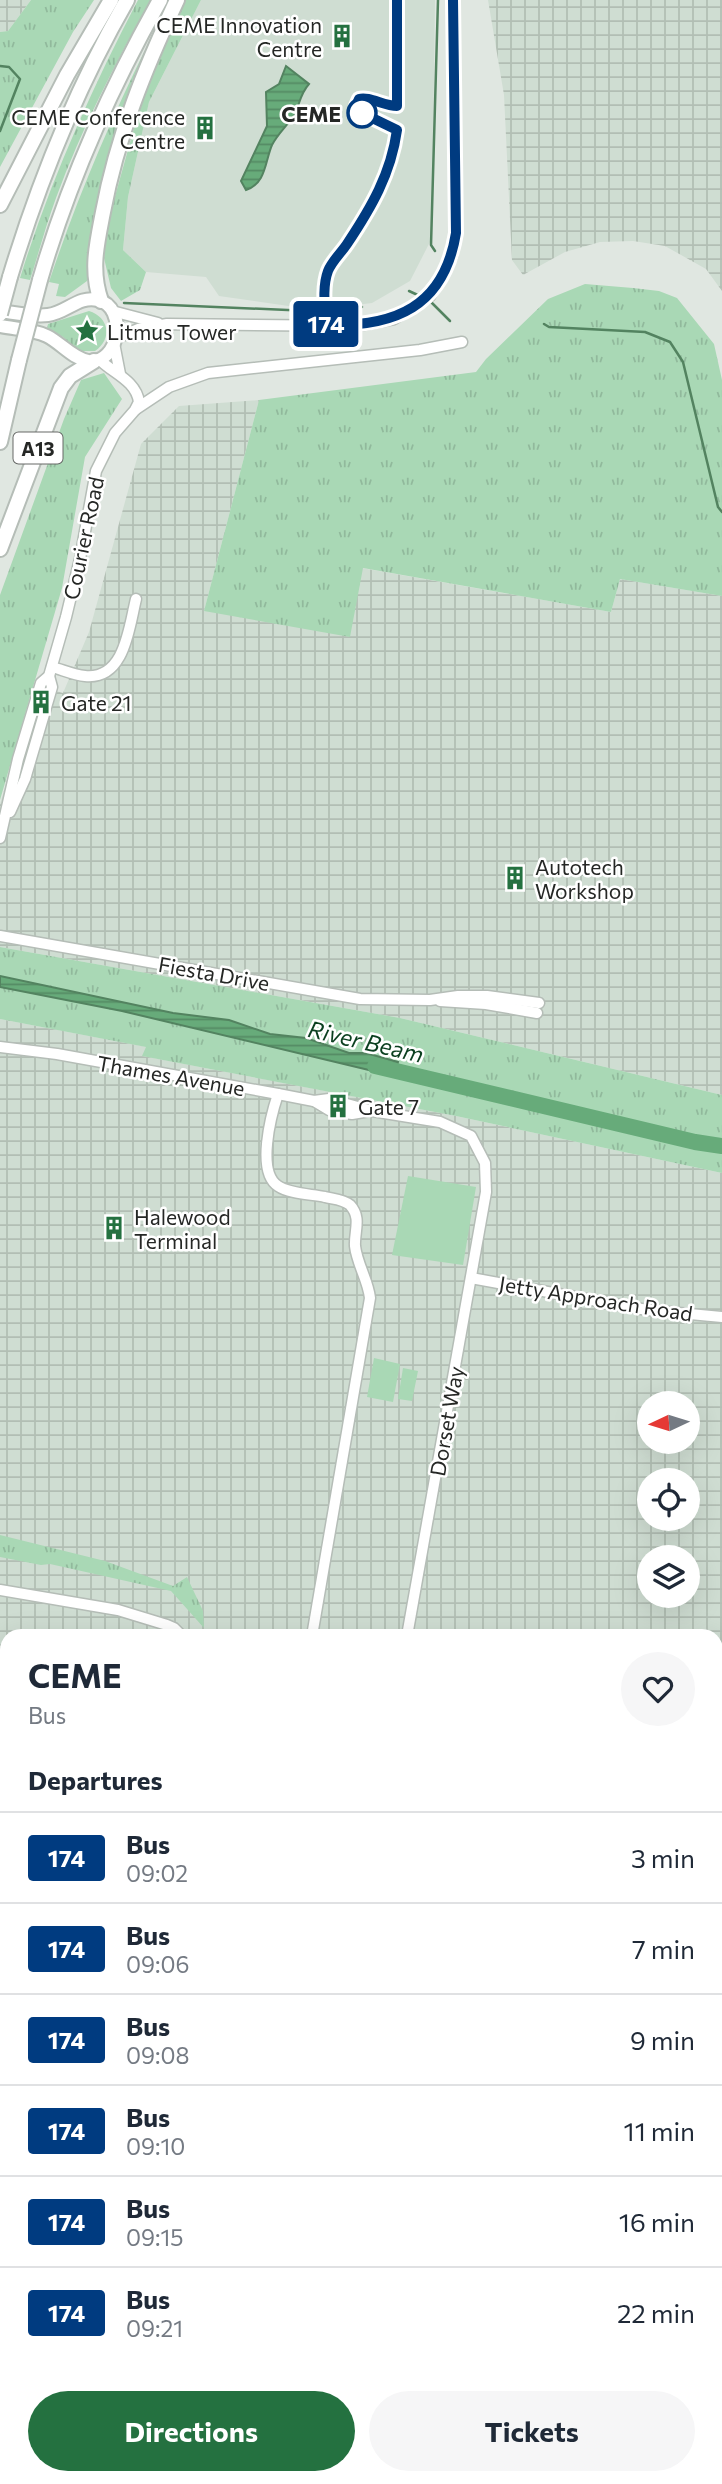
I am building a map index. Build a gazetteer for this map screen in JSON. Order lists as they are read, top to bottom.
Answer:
{
  "streets": {
    "highway": ["A13"],
    "street": [
      "Courier Road",
      "Fiesta Drive",
      "Thames Avenue",
      "Jetty Approach Road",
      "Dorset Way"
    ]
  },
  "crossings": [
    ["Thames Avenue", "Dorset Way"],
    ["Jetty Approach Road", "Dorset Way"]
  ],
  "water": ["River Beam"],
  "places": {
    "building": [
      "CEME Innovation Centre",
      "CEME Conference Centre",
      "Gate 21",
      "Autotech Workshop",
      "Gate 7",
      "Halewood Terminal"
    ],
    "other": ["CEME"],
    "place": ["Litmus Tower"]
  },
  "lines": ["bus line 174"],
  "north": "left",
  "page": {
    "on_map": "174",
    "heading": [
      ["CEME", "Bus"],
      "Departures"
    ],
    "list": [
      {
        "mark": "174",
        "name": "Bus",
        "note": "09:02",
        "value": "3 min"
      },
      {
        "mark": "174",
        "name": "Bus",
        "note": "09:06",
        "value": "7 min"
      },
      {
        "mark": "174",
        "name": "Bus",
        "note": "09:08",
        "value": "9 min"
      },
      {
        "mark": "174",
        "name": "Bus",
        "note": "09:10",
        "value": "11 min"
      },
      {
        "mark": "174",
        "name": "Bus",
        "note": "09:15",
        "value": "16 min"
      },
      {
        "mark": "174",
        "name": "Bus",
        "note": "09:21",
        "value": "22 min"
      }
    ],
    "buttons": ["Directions", "Tickets"]
  }
}
